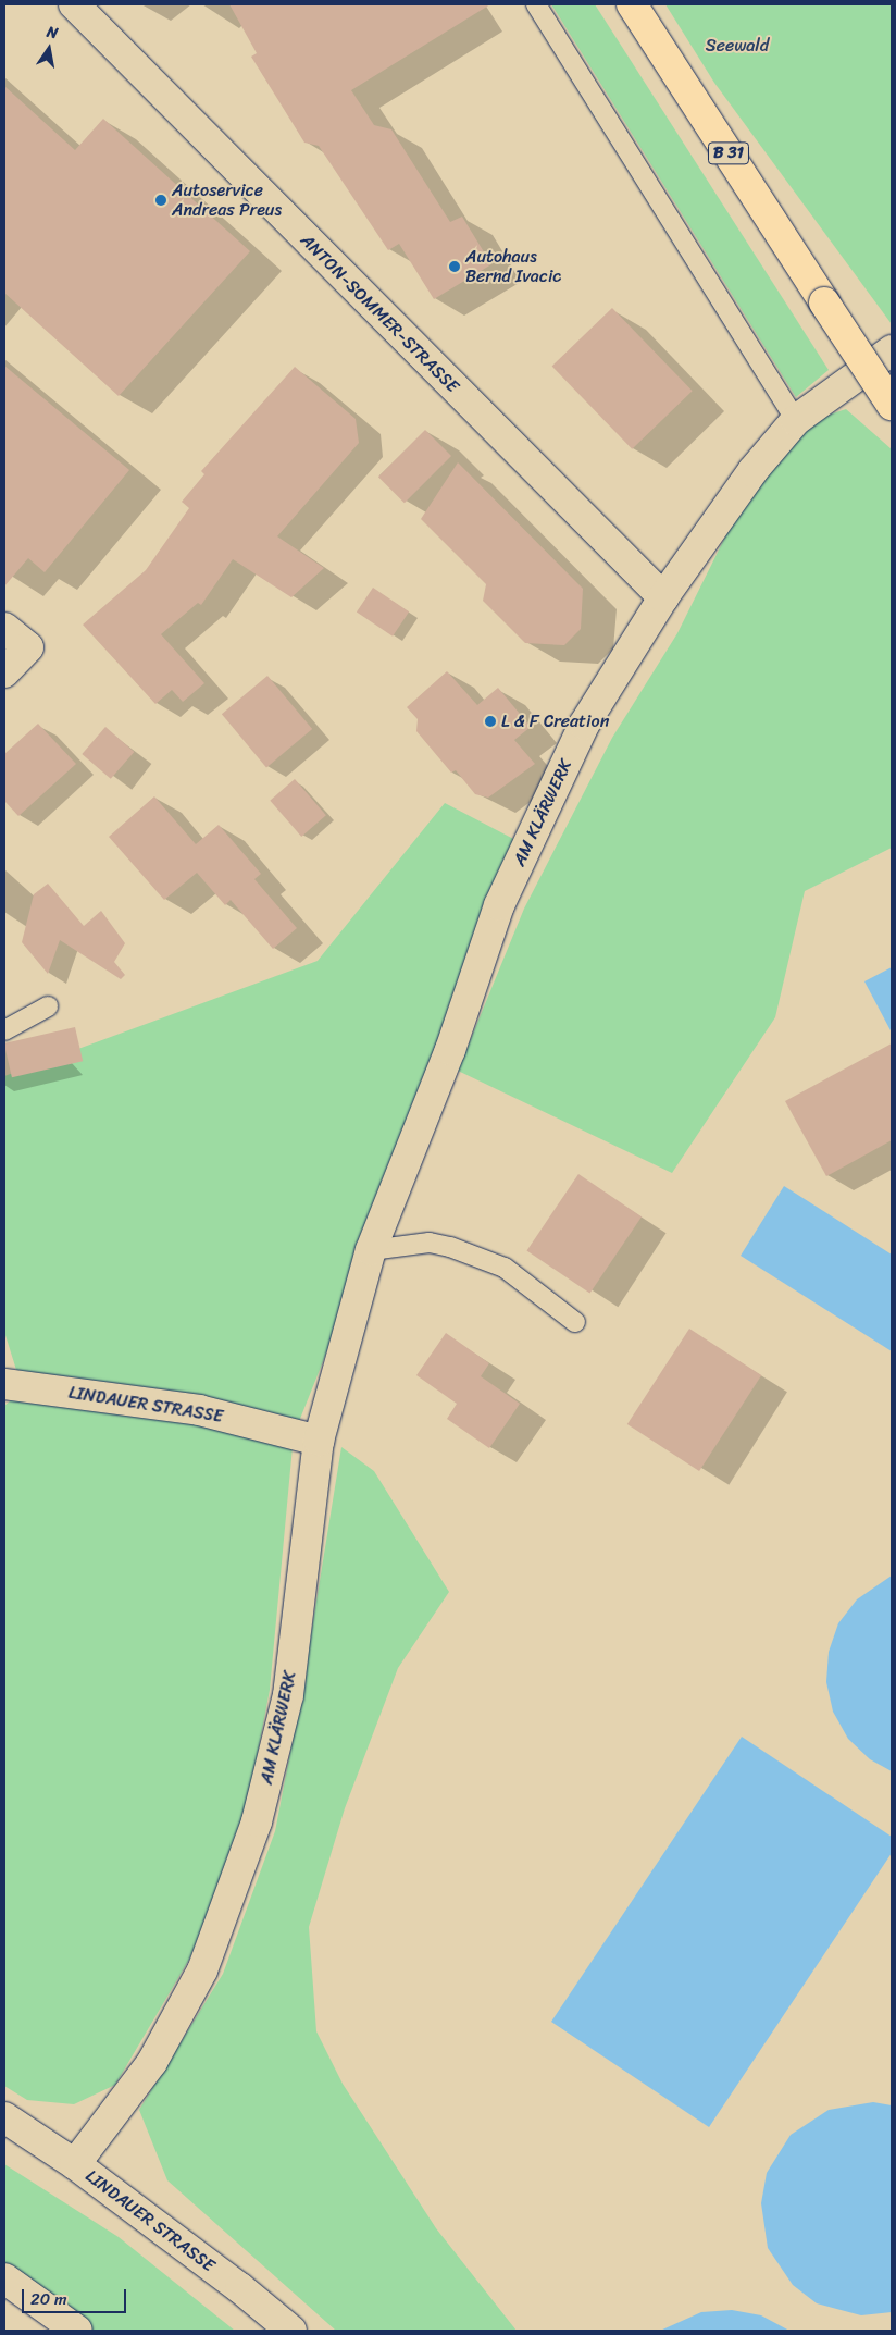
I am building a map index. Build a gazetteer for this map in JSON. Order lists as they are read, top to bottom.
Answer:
{
  "streets": {
    "main road": ["B 31"],
    "street": ["ANTON-SOMMER-STRASSE", "AM KLÄRWERK", "LINDAUER STRASSE"]
  },
  "crossings": [
    ["ANTON-SOMMER-STRASSE", "AM KLÄRWERK"],
    ["AM KLÄRWERK", "LINDAUER STRASSE"]
  ],
  "parks": ["Seewald"],
  "places": ["Autoservice Andreas Preus", "Autohaus Bernd Ivacic", "L & F Creation"],
  "scale_bar": "20 m",
  "north": "top"
}
